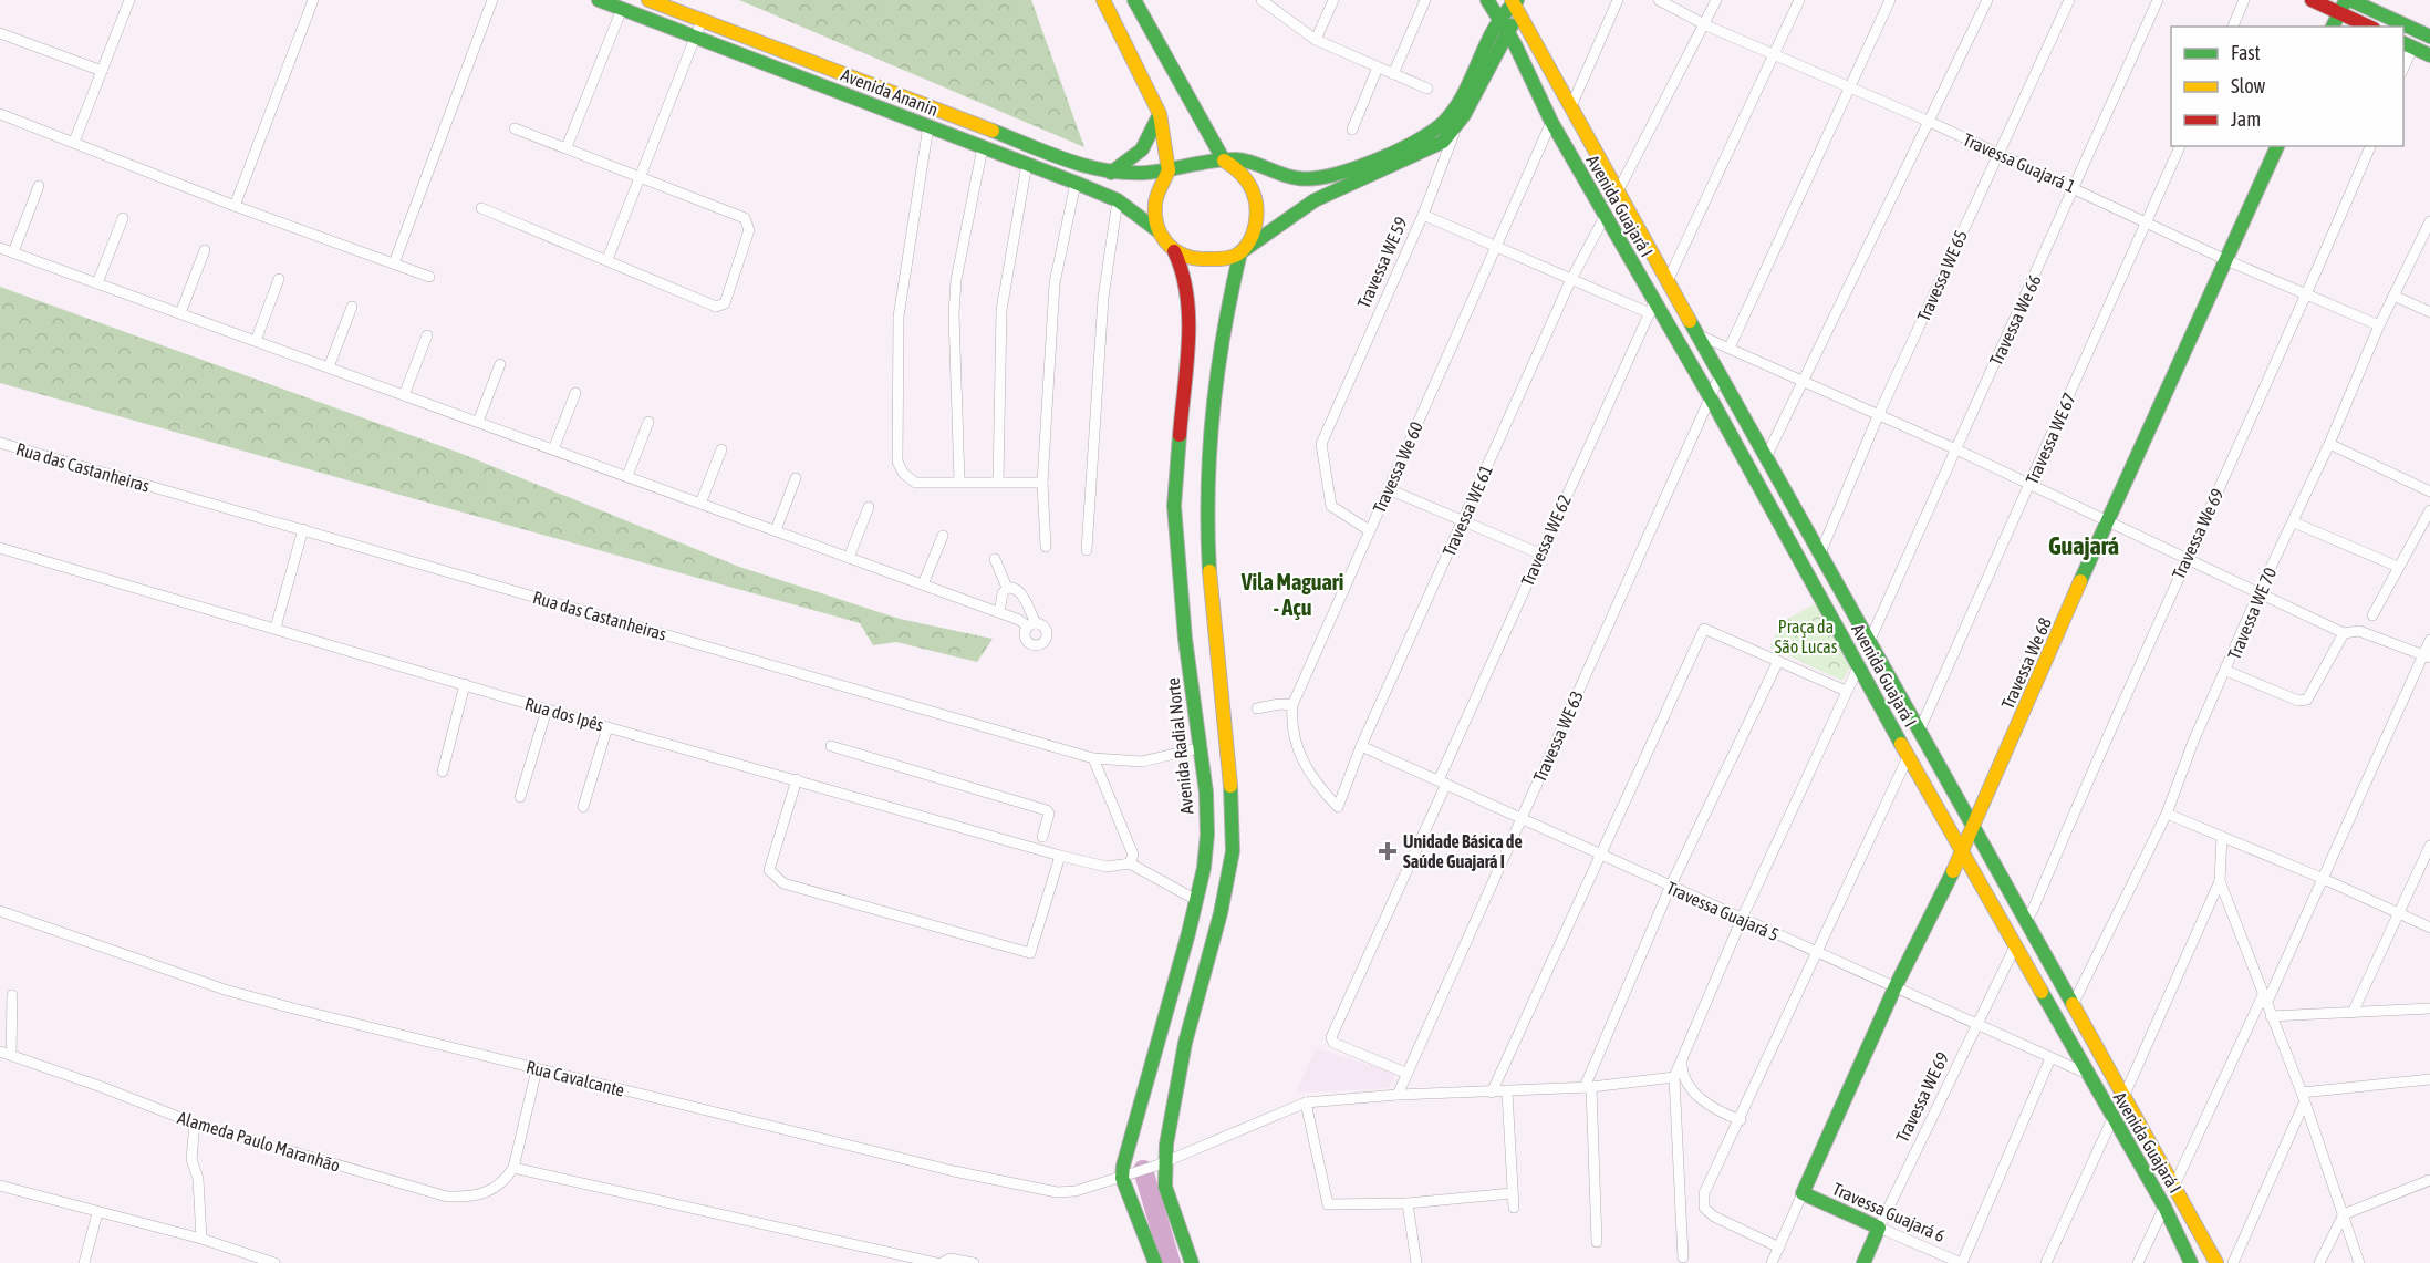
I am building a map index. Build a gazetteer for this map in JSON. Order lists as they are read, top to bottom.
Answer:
{
  "streets": {
    "main road": [
      "Avenida Ananin",
      "Avenida Guajará I",
      "Travessa WE 59",
      "Travessa We 68",
      "Avenida Radial Norte",
      "Travessa WE 69",
      "Travessa Guajará 6"
    ],
    "street": [
      "Travessa Guajará 1",
      "Travessa WE 65",
      "Travessa We 66",
      "Travessa WE 67",
      "Rua das Castanheiras",
      "Travessa We 60",
      "Travessa WE 61",
      "Travessa We 69",
      "Travessa WE 62",
      "Travessa WE 70",
      "Rua dos Ipês",
      "Travessa WE 63",
      "Travessa Guajará 5",
      "Rua Cavalcante",
      "Alameda Paulo Maranhão"
    ]
  },
  "crossings": [
    ["Avenida Ananin", "Avenida Radial Norte"],
    ["Travessa Guajará 1", "Travessa WE 65"],
    ["Travessa Guajará 1", "Travessa We 66"],
    ["Travessa Guajará 1", "Travessa WE 67"],
    ["Travessa Guajará 1", "Travessa We 69"],
    ["Travessa Guajará 1", "Travessa WE 70"],
    ["Travessa Guajará 1", "Travessa We 68"],
    ["Avenida Guajará I", "Travessa WE 59"],
    ["Avenida Guajará I", "Travessa WE 65"],
    ["Avenida Guajará I", "Travessa We 66"],
    ["Avenida Guajará I", "Travessa WE 67"],
    ["Avenida Guajará I", "Travessa We 60"],
    ["Avenida Guajará I", "Travessa WE 61"],
    ["Avenida Guajará I", "Travessa We 69"],
    ["Avenida Guajará I", "Travessa WE 62"],
    ["Avenida Guajará I", "Travessa WE 70"],
    ["Avenida Guajará I", "Travessa We 68"],
    ["Avenida Guajará I", "Travessa WE 63"],
    ["Avenida Guajará I", "Travessa Guajará 5"],
    ["Avenida Guajará I", "Travessa WE 69"],
    ["Travessa WE 59", "Travessa We 60"],
    ["Rua das Castanheiras", "Avenida Radial Norte"],
    ["Travessa We 60", "Travessa WE 61"],
    ["Travessa WE 61", "Travessa Guajará 5"],
    ["Travessa WE 62", "Travessa WE 63"],
    ["Travessa WE 62", "Travessa Guajará 5"],
    ["Travessa We 68", "Travessa Guajará 5"],
    ["Travessa We 68", "Travessa Guajará 6"],
    ["Travessa WE 63", "Travessa Guajará 5"],
    ["Travessa WE 63", "Rua Cavalcante"],
    ["Avenida Radial Norte", "Rua Cavalcante"],
    ["Travessa Guajará 5", "Travessa WE 69"],
    ["Travessa WE 69", "Travessa Guajará 6"]
  ],
  "districts": ["Guajará", "Vila Maguari - Açu"],
  "parks": ["Praça da São Lucas"],
  "places": {
    "health": ["Unidade Básica de Saúde Guajará I"]
  },
  "legend": ["Fast", "Slow", "Jam"]
}
